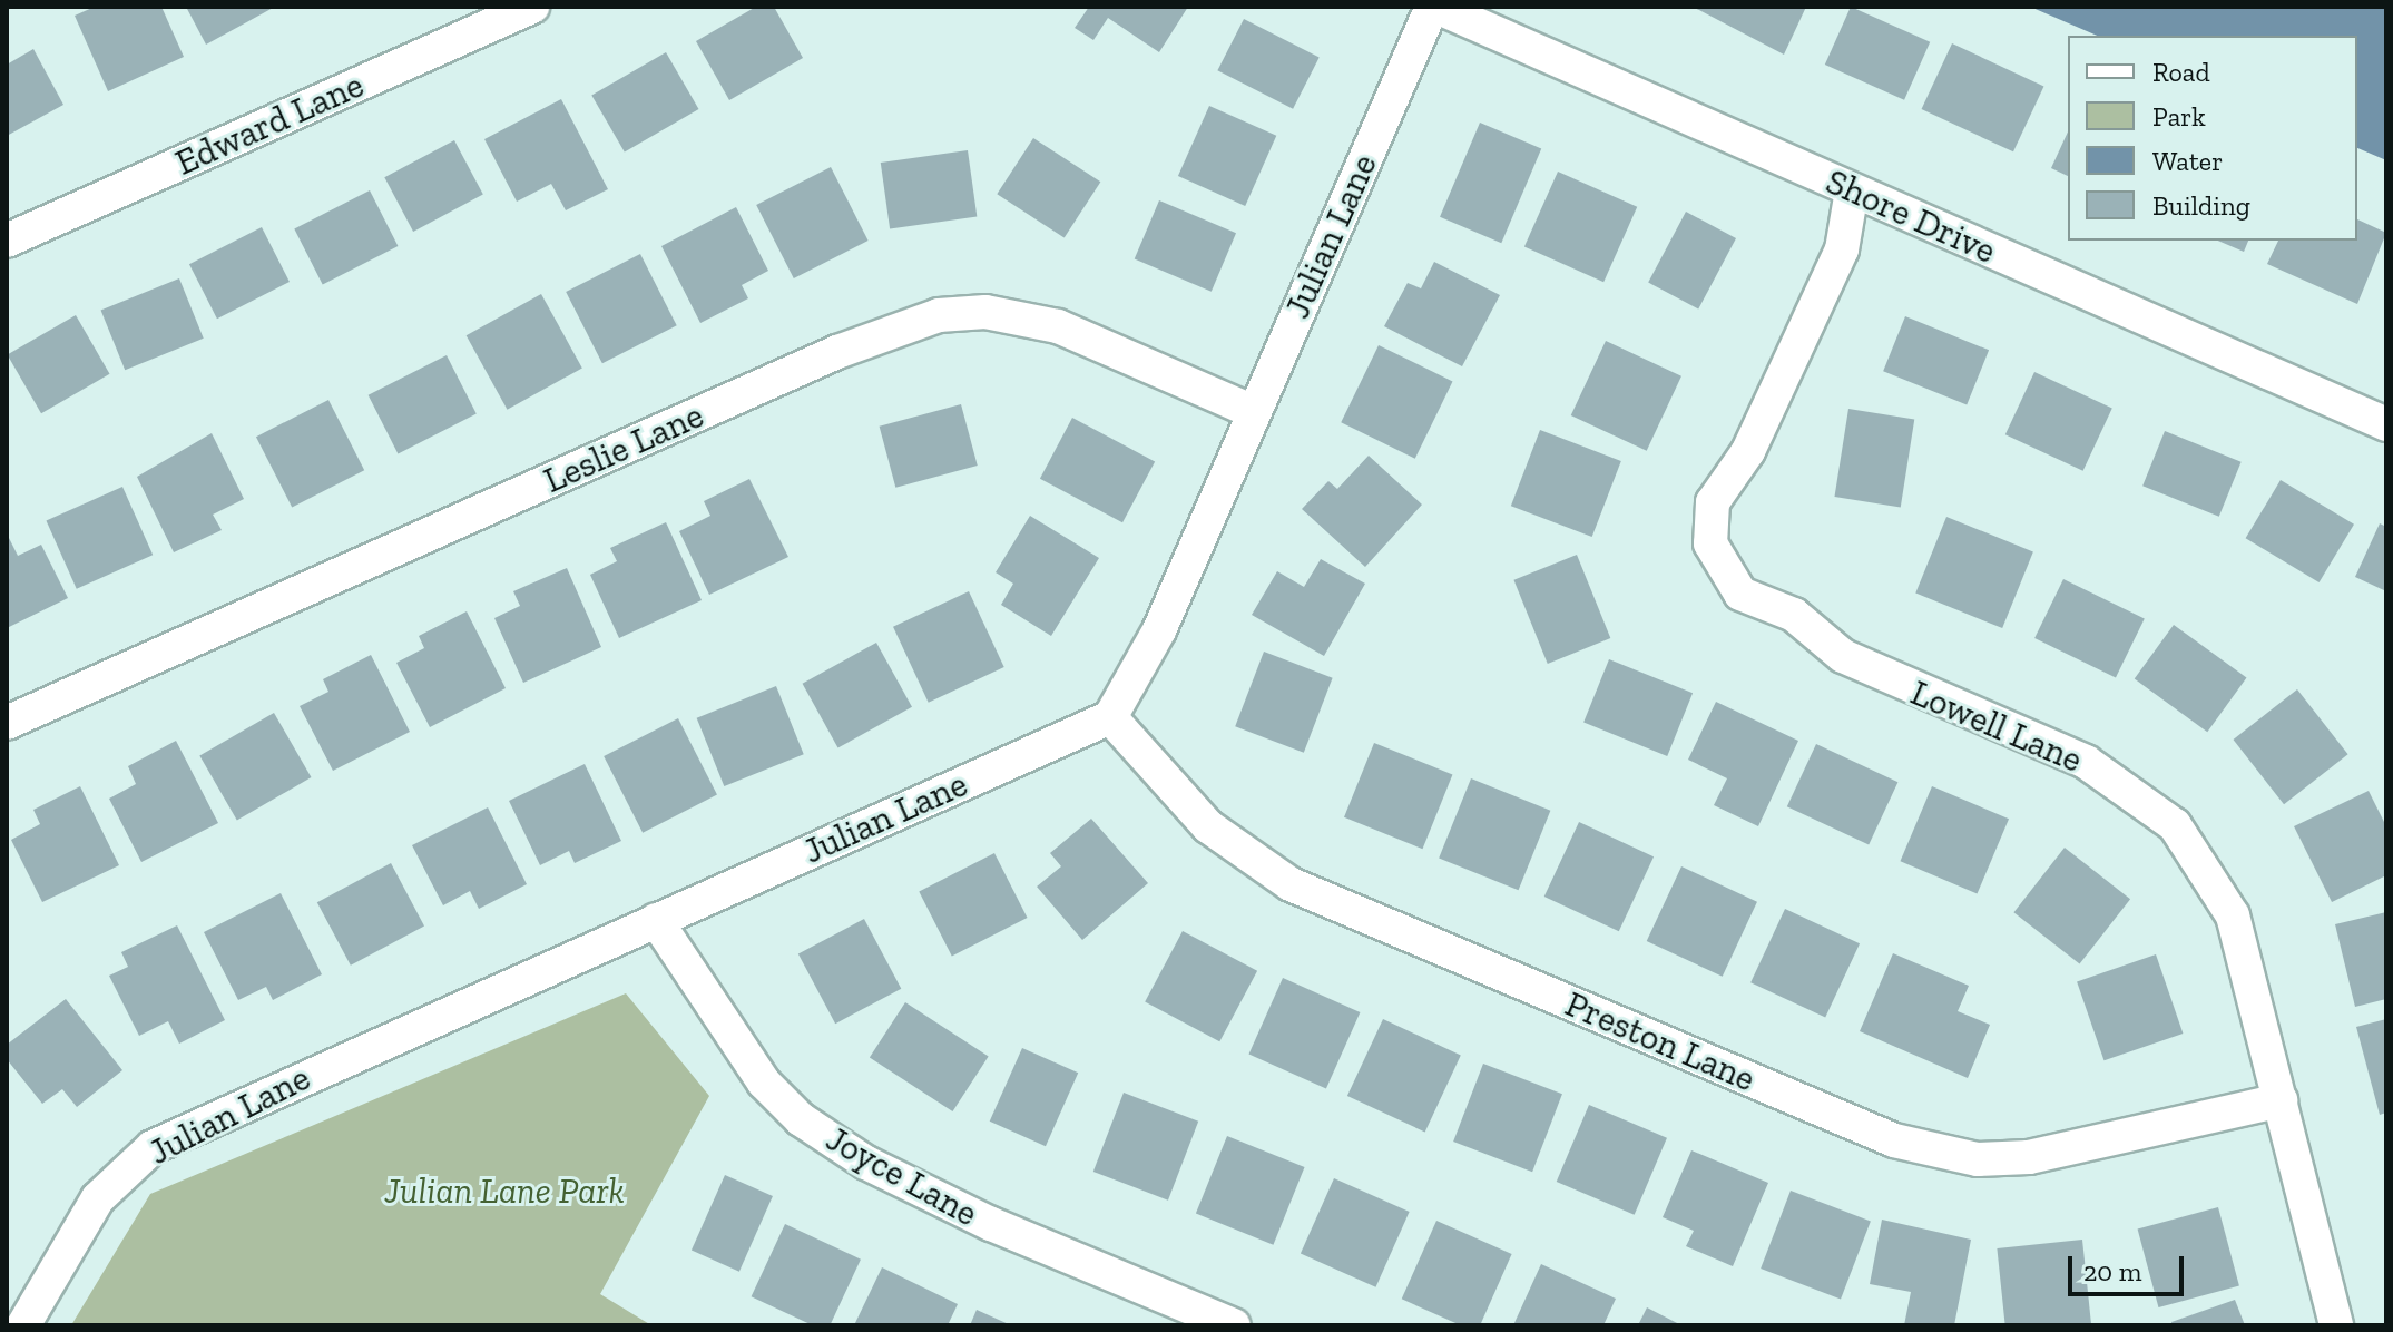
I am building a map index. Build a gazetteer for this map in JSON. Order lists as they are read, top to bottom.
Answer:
{
  "streets": {
    "street": [
      "Edward Lane",
      "Shore Drive",
      "Julian Lane",
      "Leslie Lane",
      "Lowell Lane",
      "Preston Lane",
      "Joyce Lane"
    ]
  },
  "crossings": [
    ["Shore Drive", "Julian Lane"],
    ["Shore Drive", "Lowell Lane"],
    ["Julian Lane", "Leslie Lane"],
    ["Julian Lane", "Preston Lane"],
    ["Julian Lane", "Joyce Lane"],
    ["Lowell Lane", "Preston Lane"]
  ],
  "parks": ["Julian Lane Park"],
  "legend": [
    "Road",
    "Park",
    "Water",
    "Building"
  ],
  "scale_bar": "20 m"
}
